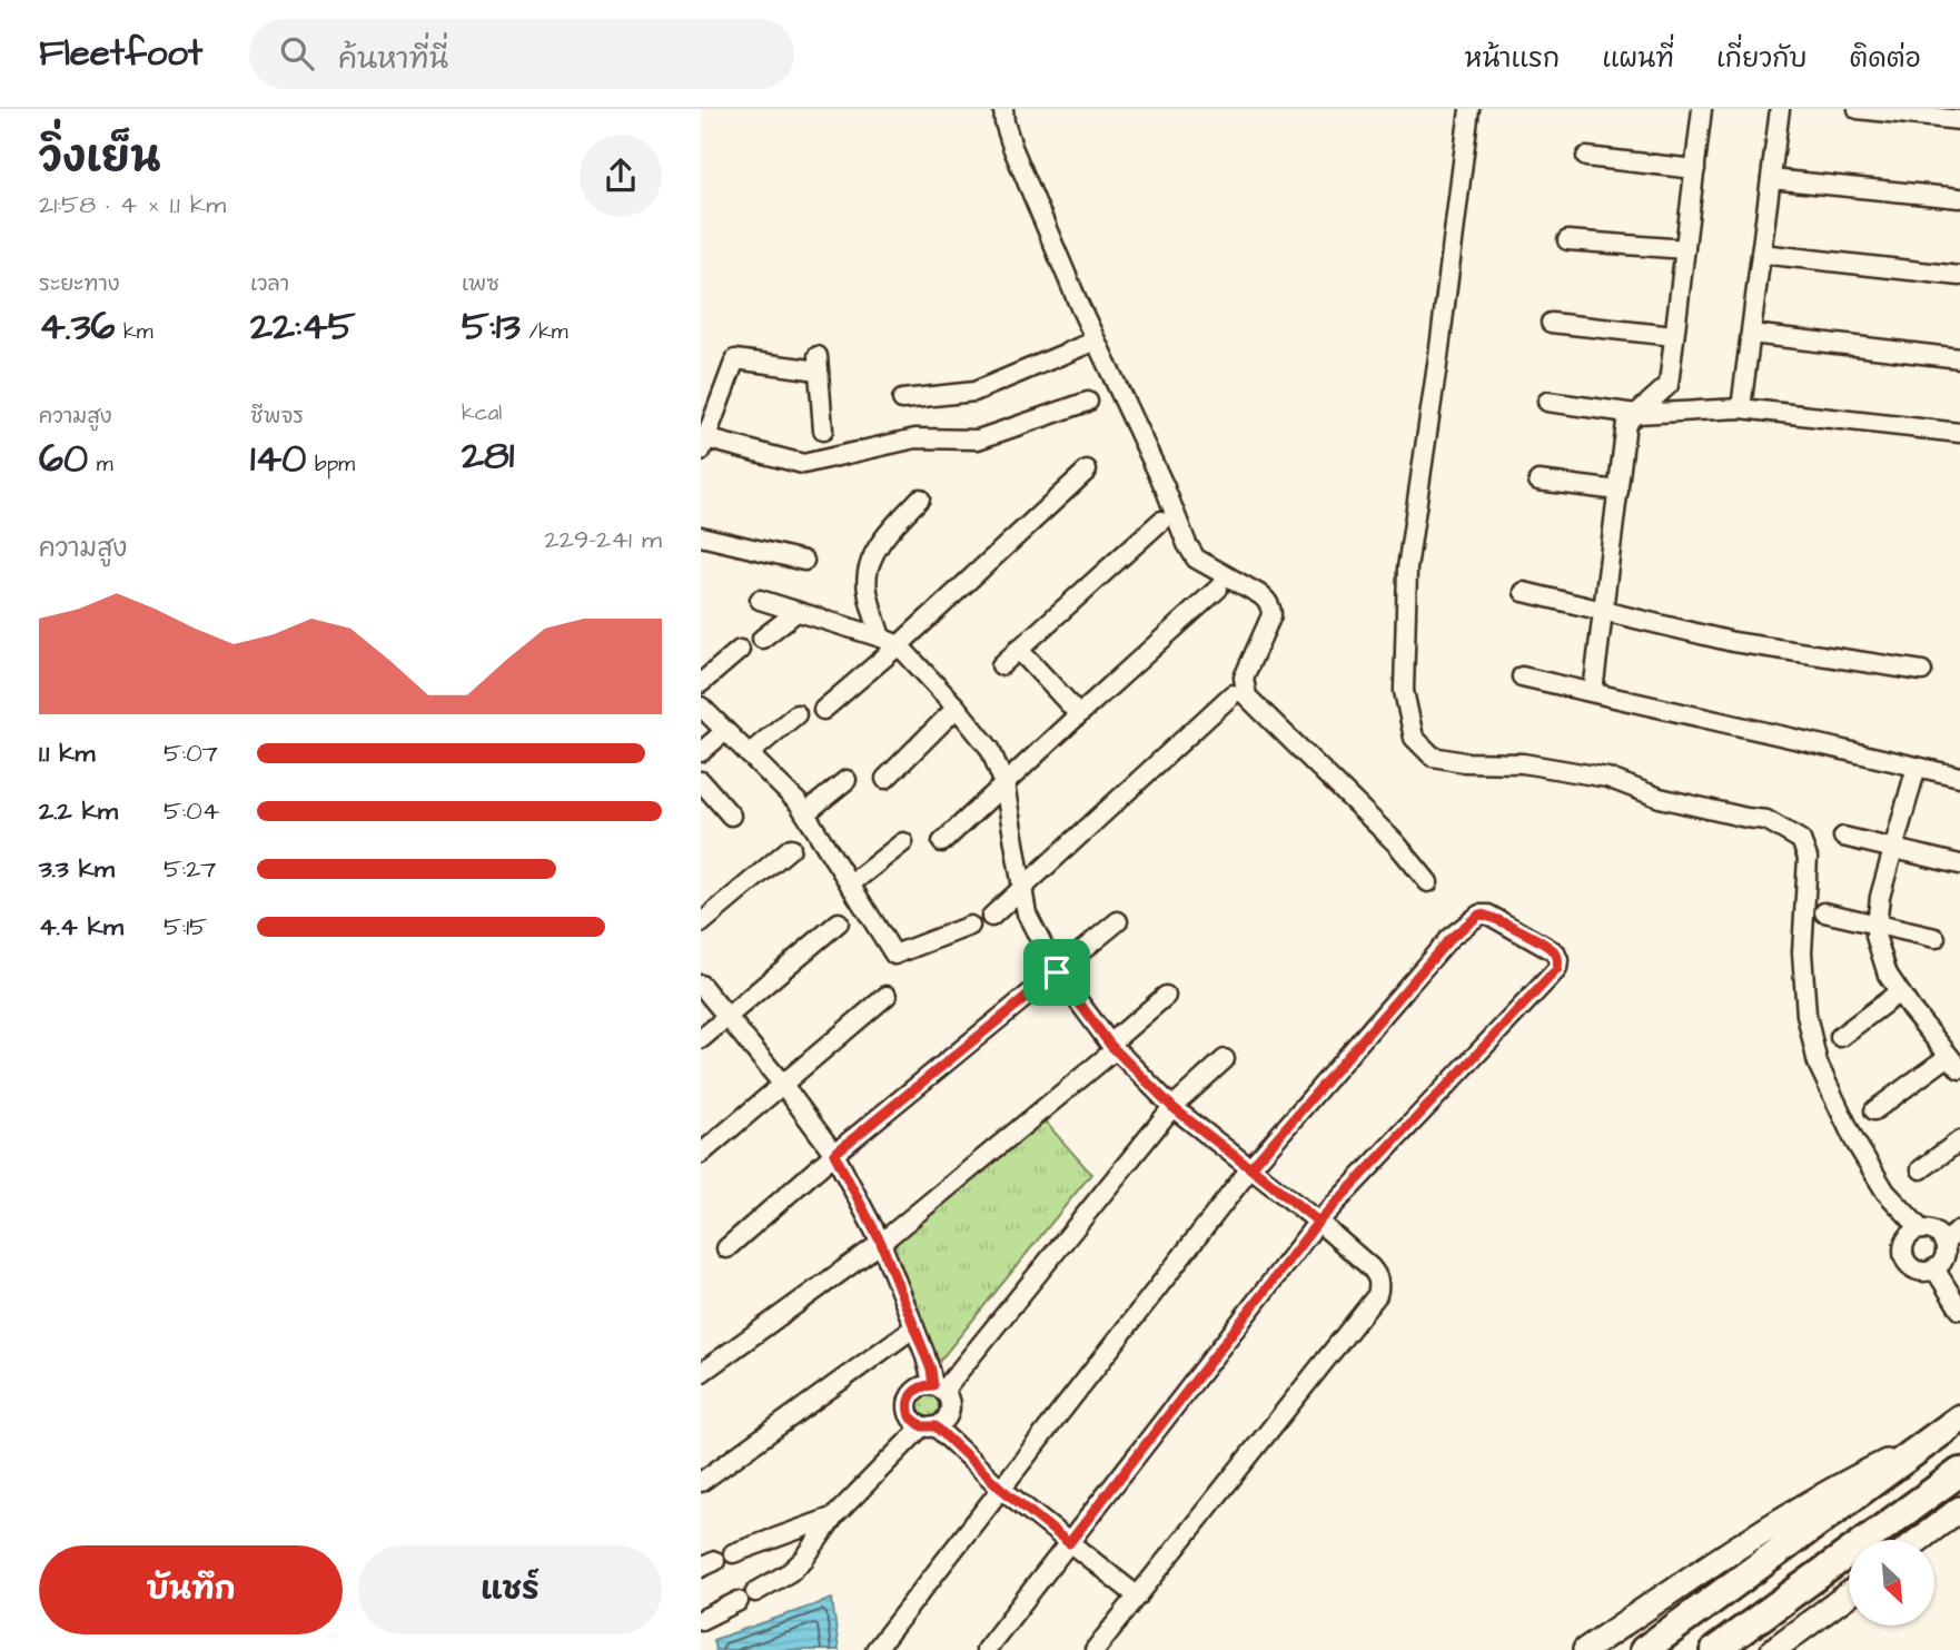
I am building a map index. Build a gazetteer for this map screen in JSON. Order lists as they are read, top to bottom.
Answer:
{
  "north": "bottom right",
  "page": {
    "header": "Fleetfoot",
    "search": "ค้นหาที่นี่",
    "nav": [
      "หน้าแรก",
      "แผนที่",
      "เกี่ยวกับ",
      "ติดต่อ"
    ],
    "heading": ["วิ่งเย็น", "21:58 · 4 × 1.1 km"],
    "stats": [
      ["ระยะทาง", "4.36 km"],
      ["เวลา", "22:45"],
      ["เพซ", "5:13 /km"],
      ["ความสูง", "60 m"],
      ["ชีพจร", "140 bpm"],
      ["kcal", "281"]
    ],
    "chart": ["ความสูง", "229–241 m"],
    "list": [
      {
        "name": "1.1 km",
        "note": "5:07"
      },
      {
        "name": "2.2 km",
        "note": "5:04"
      },
      {
        "name": "3.3 km",
        "note": "5:27"
      },
      {
        "name": "4.4 km",
        "note": "5:15"
      }
    ],
    "buttons": ["บันทึก", "แชร์"]
  }
}
